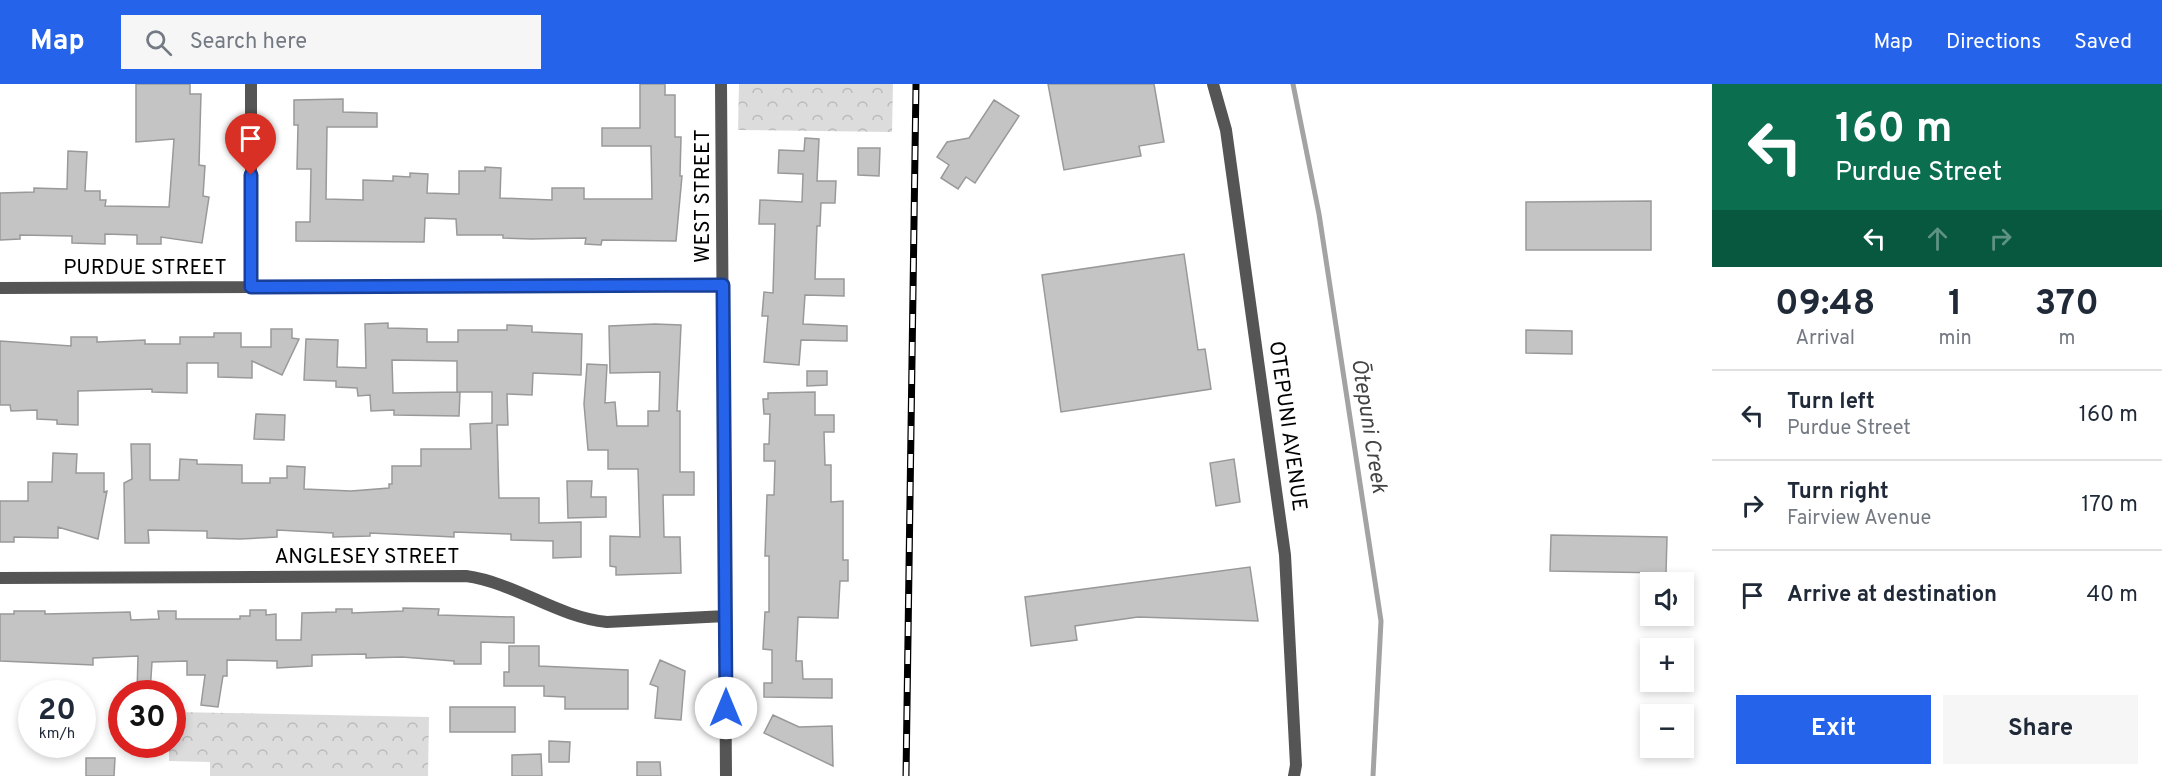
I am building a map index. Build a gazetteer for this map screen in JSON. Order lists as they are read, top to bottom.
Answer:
{
  "streets": {
    "street": [
      "WEST STREET",
      "PURDUE STREET",
      "OTEPUNI AVENUE",
      "ANGLESEY STREET"
    ]
  },
  "crossings": [
    ["WEST STREET", "PURDUE STREET"],
    ["WEST STREET", "ANGLESEY STREET"]
  ],
  "water": ["Ōtepuni Creek"],
  "page": {
    "header": "Map",
    "search": "Search here",
    "nav": ["Map", "Directions", "Saved"],
    "turn": ["160 m", "Purdue Street"],
    "eta": [
      "09:48",
      "Arrival",
      "1",
      "min",
      "370",
      "m"
    ],
    "list": [
      {
        "name": "Turn left",
        "note": "Purdue Street",
        "value": "160 m"
      },
      {
        "name": "Turn right",
        "note": "Fairview Avenue",
        "value": "170 m"
      },
      {
        "name": "Arrive at destination",
        "value": "40 m"
      }
    ],
    "map_buttons": ["+", "−"],
    "speed": "20 km/h",
    "limit": "30",
    "buttons": ["Exit", "Share"]
  }
}
